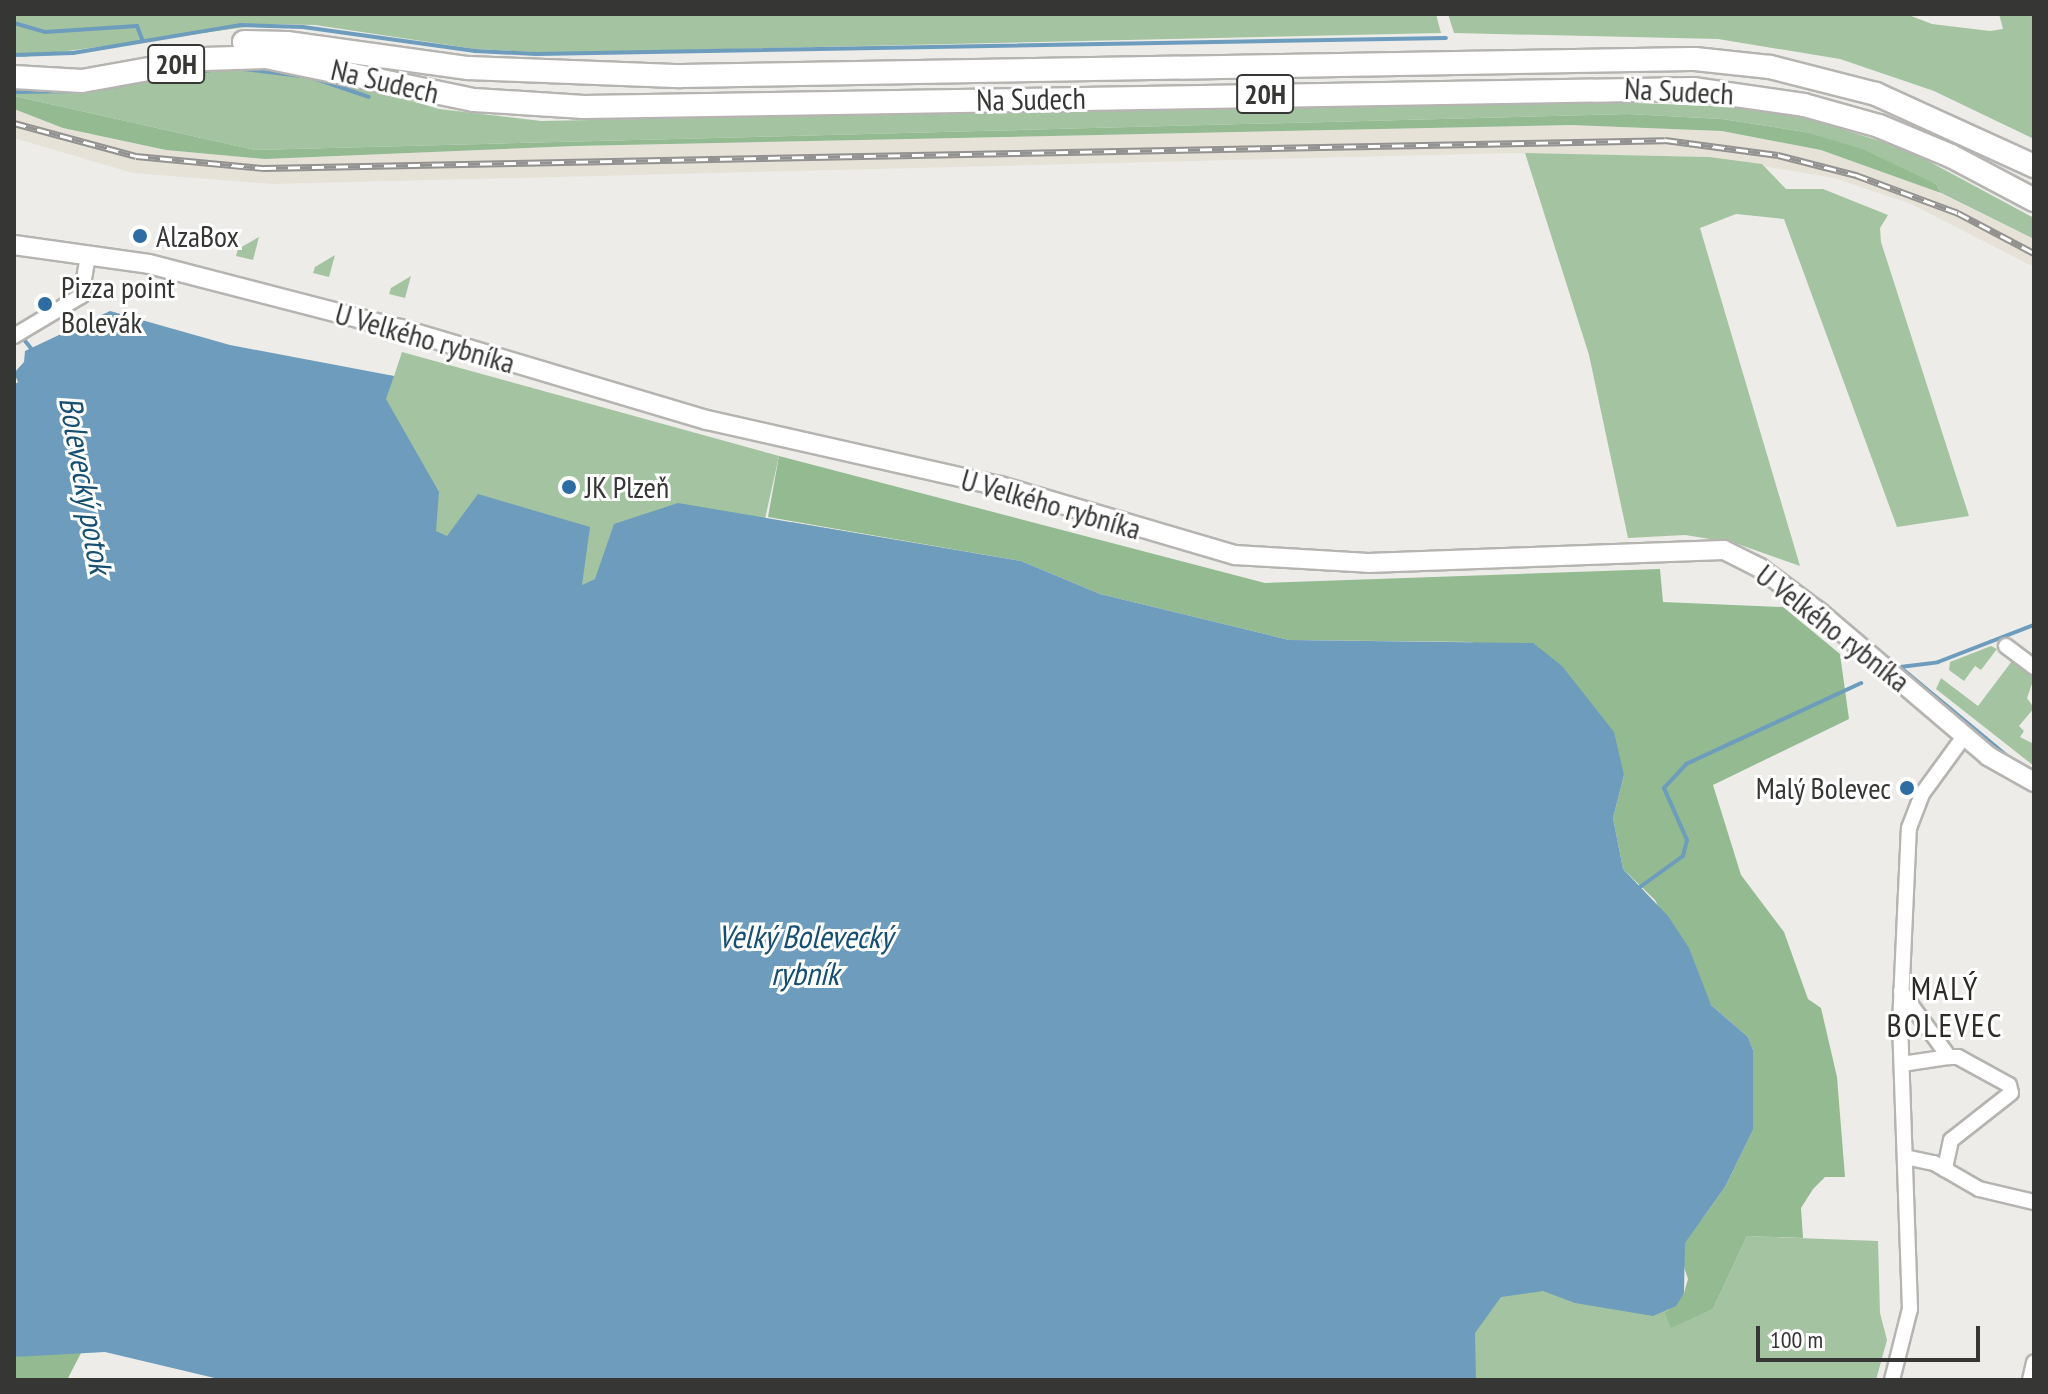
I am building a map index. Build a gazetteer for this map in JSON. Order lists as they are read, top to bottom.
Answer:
{
  "streets": {
    "main road": ["20H", "Na Sudech"],
    "street": ["U Velkého rybníka"]
  },
  "districts": ["MALÝ BOLEVEC"],
  "water": ["Bolevecký potok", "Velký Bolevecký rybník"],
  "places": [
    "AlzaBox",
    "Pizza point Bolevák",
    "JK Plzeň",
    "Malý Bolevec"
  ],
  "scale_bar": "100 m"
}
